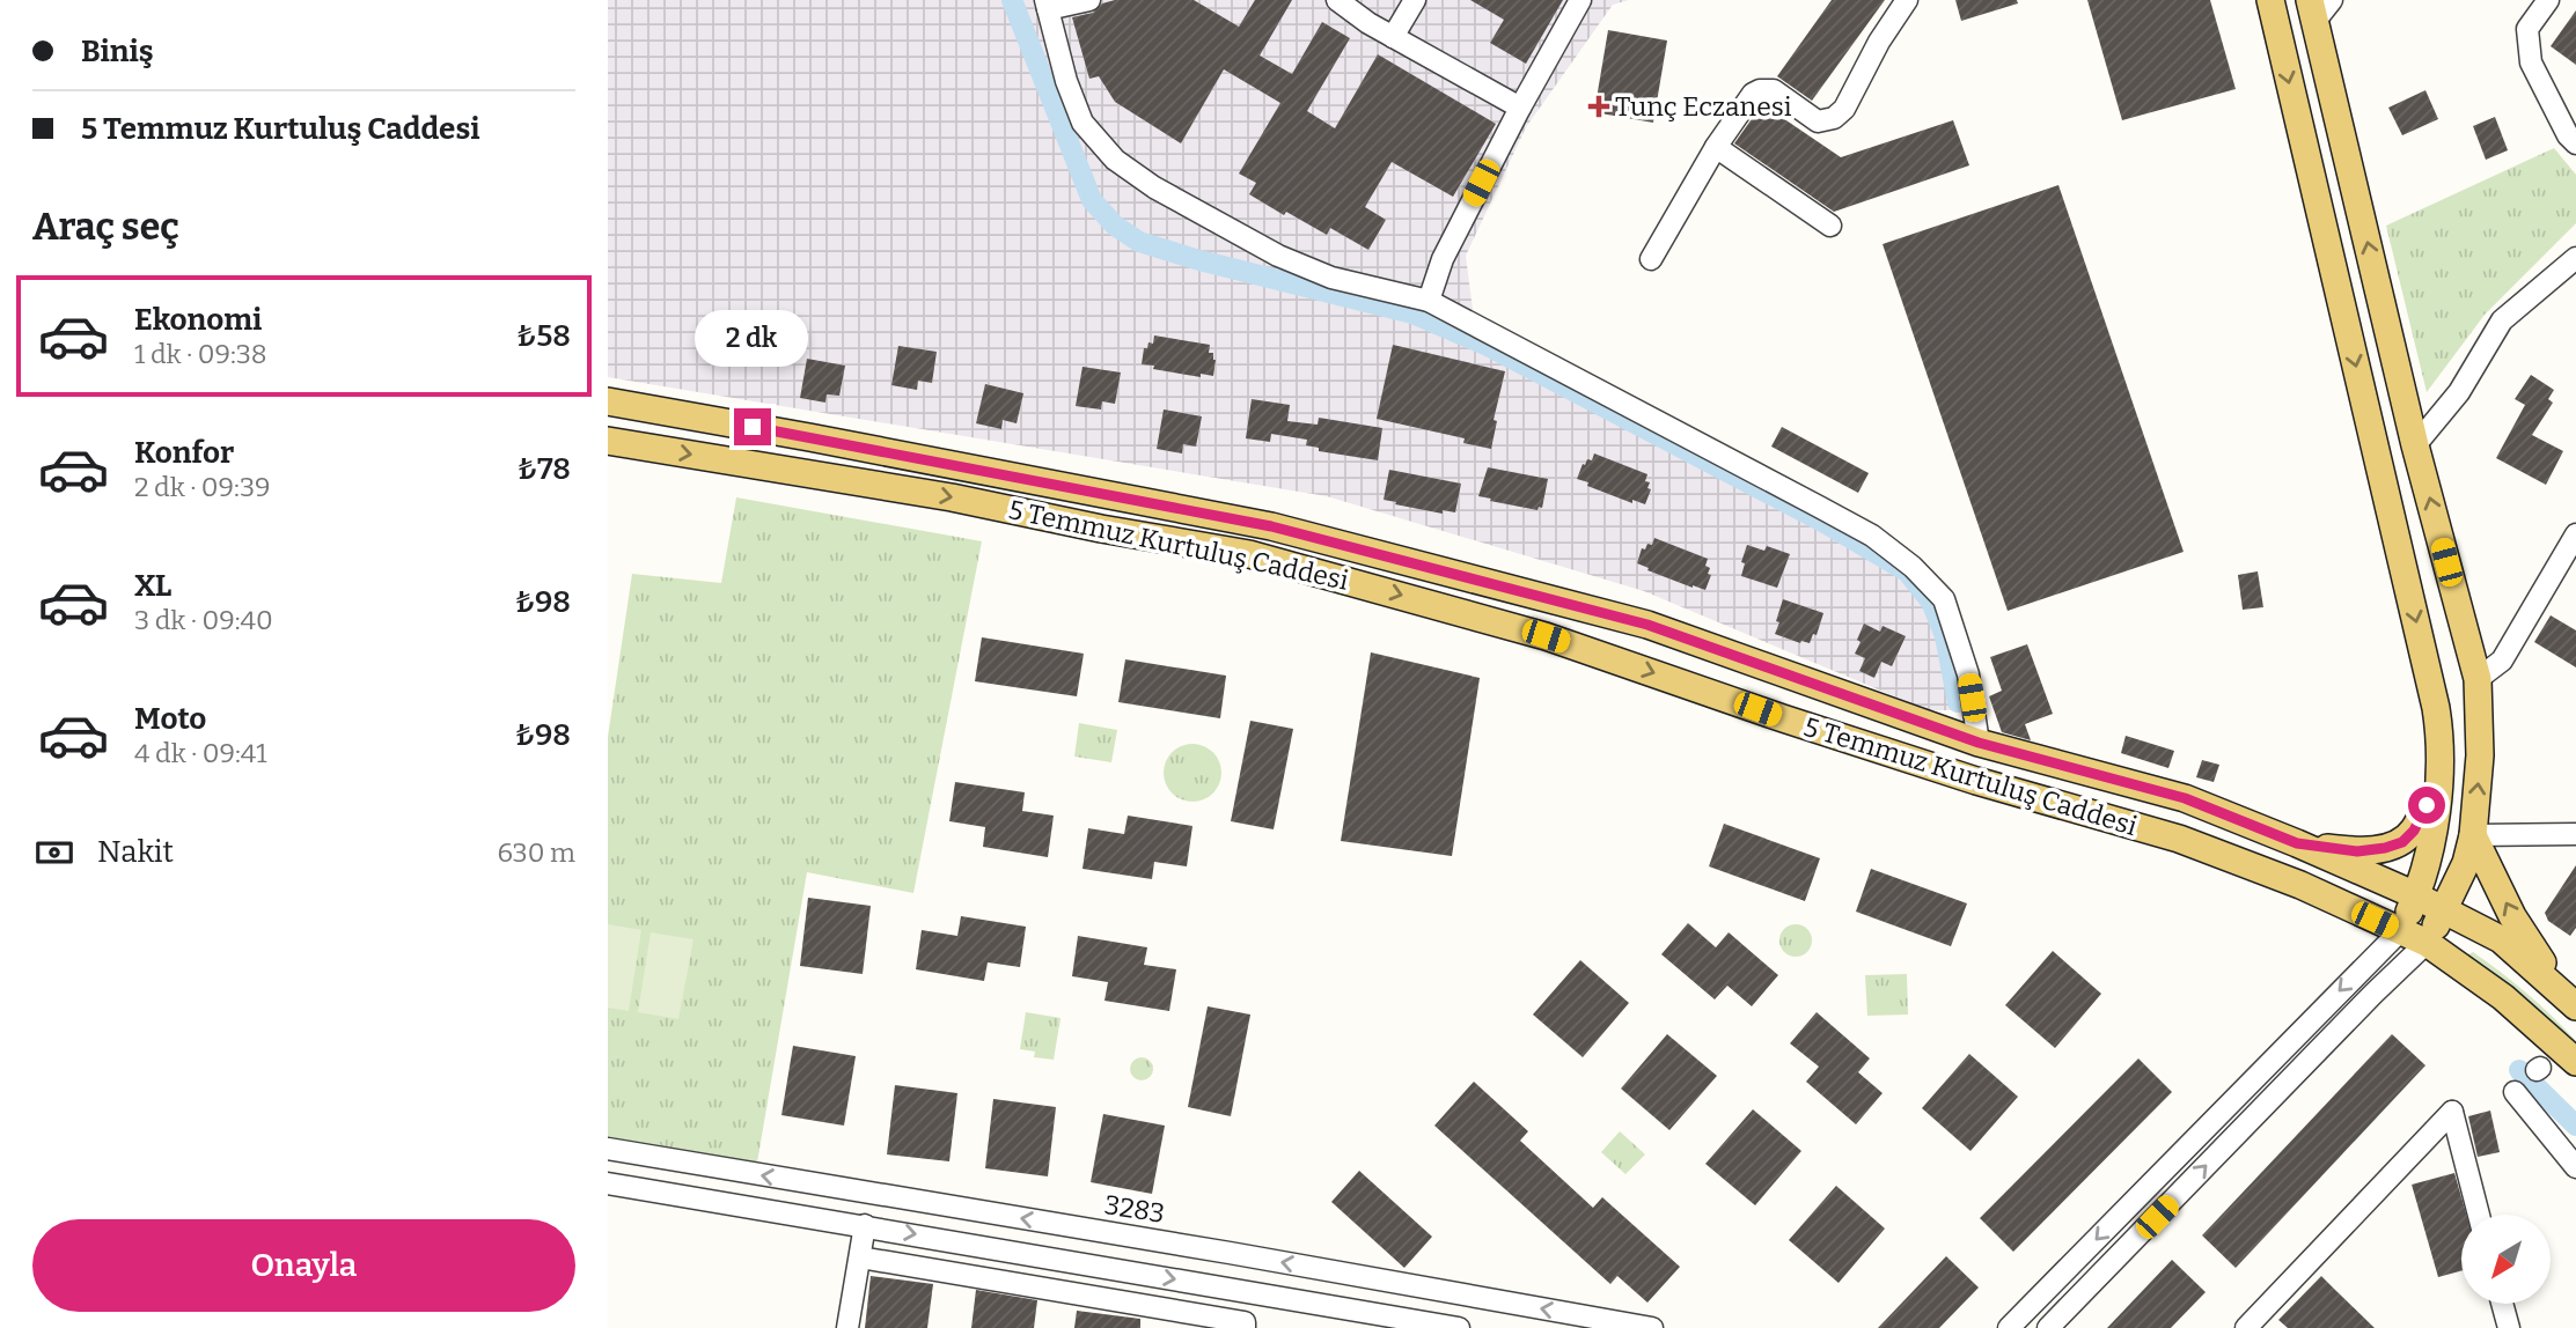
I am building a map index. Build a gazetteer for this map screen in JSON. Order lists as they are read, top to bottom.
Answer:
{
  "streets": {
    "main road": ["5 Temmuz Kurtuluş Caddesi"],
    "street": ["3283"]
  },
  "places": {
    "health": ["Tunç Eczanesi"]
  },
  "north": "bottom left",
  "page": {
    "banner": ["Biniş", "5 Temmuz Kurtuluş Caddesi"],
    "heading": "Araç seç",
    "list": [
      {
        "name": "Ekonomi",
        "note": "1 dk · 09:38",
        "value": "₺58"
      },
      {
        "name": "Konfor",
        "note": "2 dk · 09:39",
        "value": "₺78"
      },
      {
        "name": "XL",
        "note": "3 dk · 09:40",
        "value": "₺98"
      },
      {
        "name": "Moto",
        "note": "4 dk · 09:41",
        "value": "₺98"
      }
    ],
    "bubble": "2 dk",
    "pay": ["Nakit", "630 m"],
    "buttons": "Onayla"
  }
}
